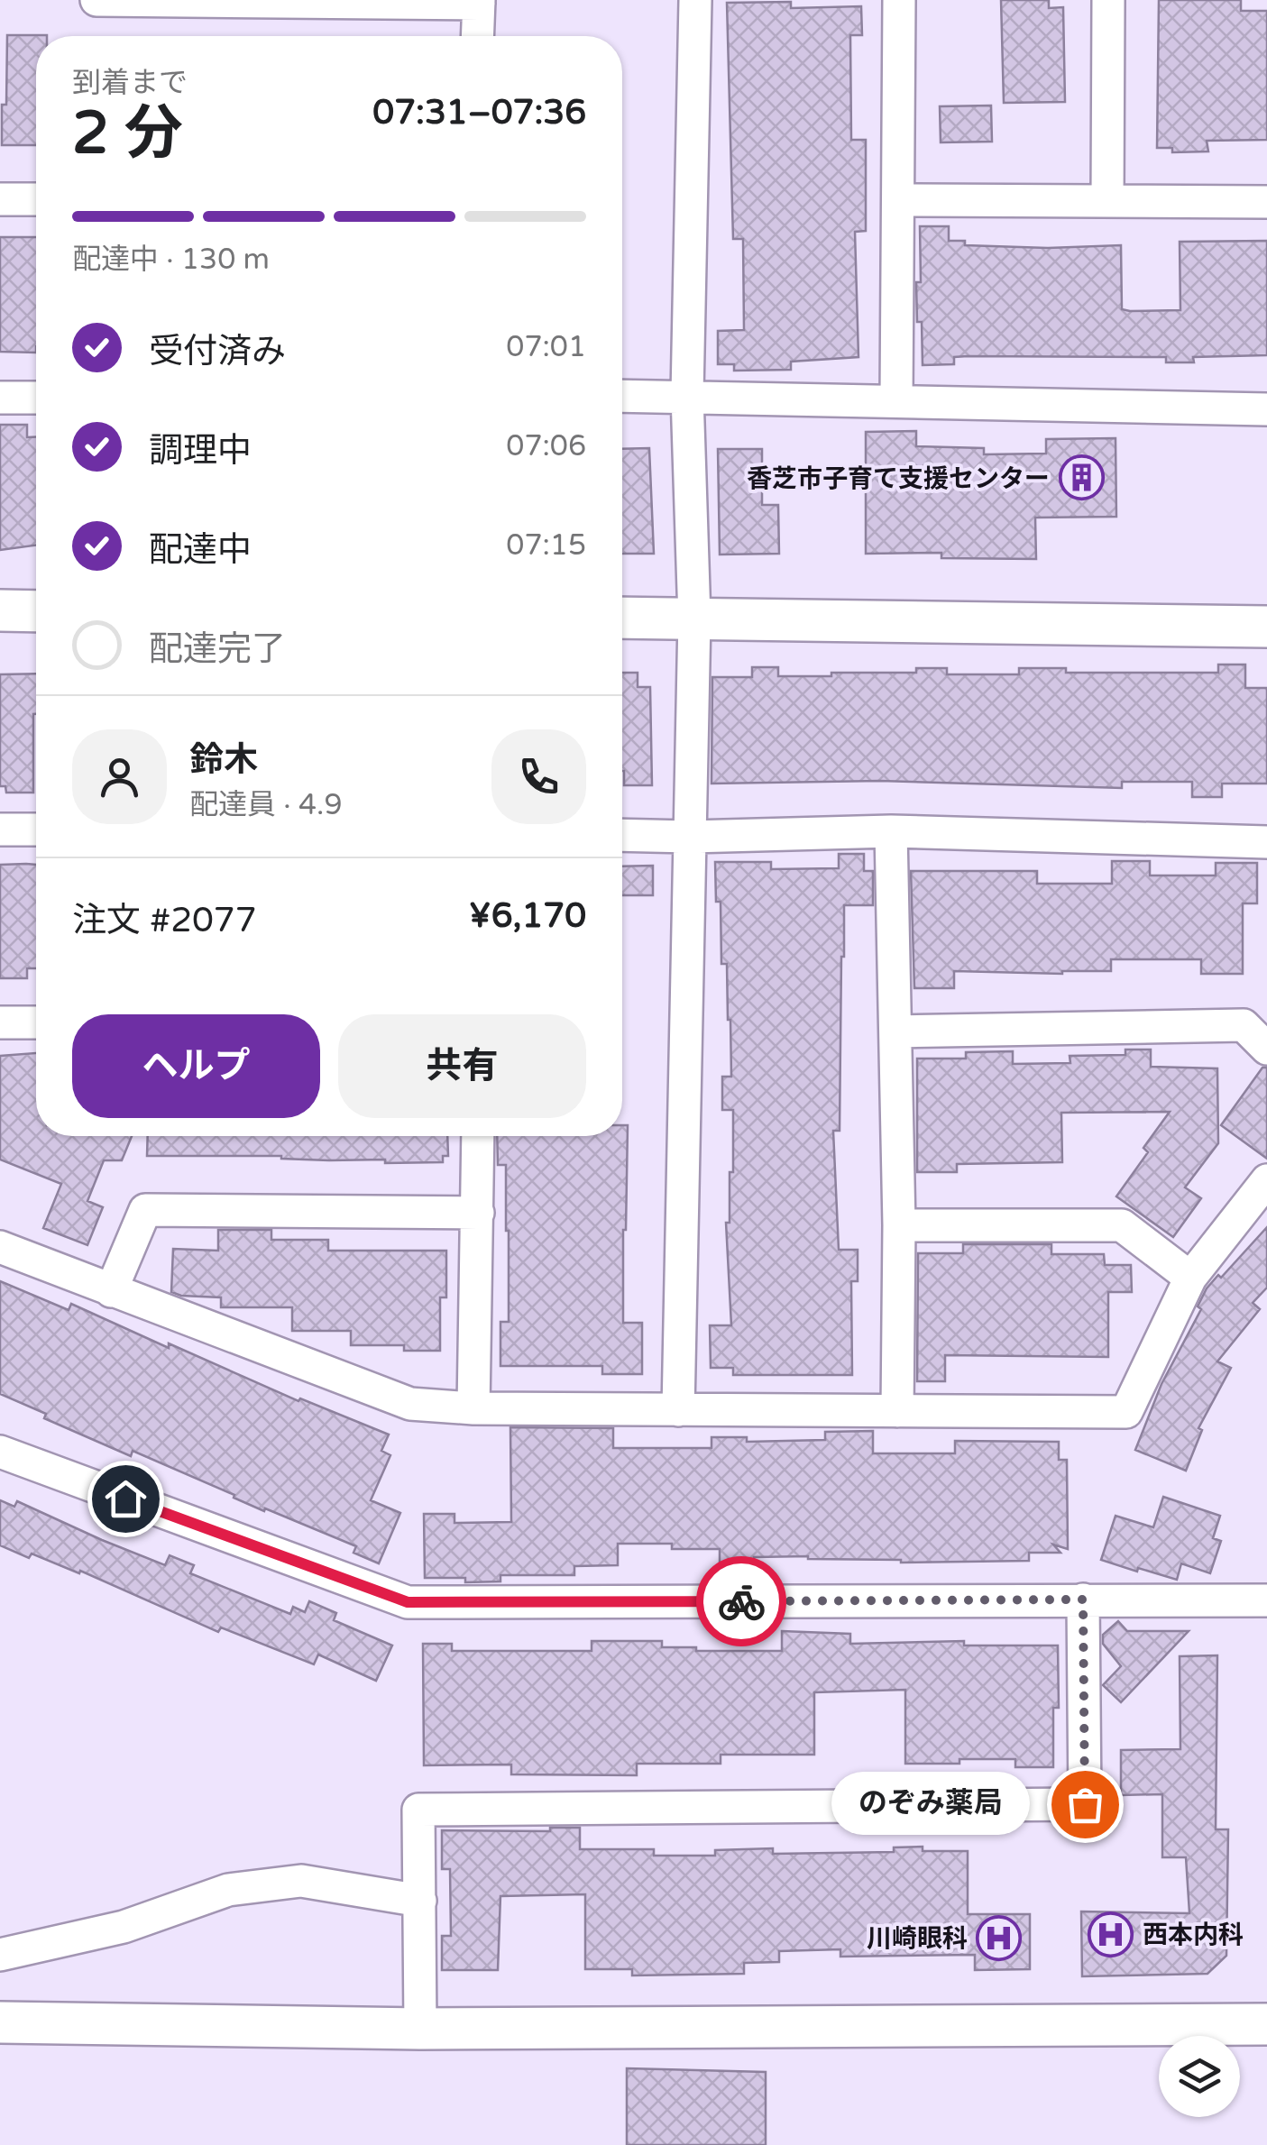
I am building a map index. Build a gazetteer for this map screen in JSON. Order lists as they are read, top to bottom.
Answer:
{
  "places": {
    "building": ["香芝市子育て支援センター"],
    "other": ["のぞみ薬局"],
    "hospital": ["西本内科", "川崎眼科"]
  },
  "page": {
    "heading": ["2 分", "到着まで", "07:31–07:36"],
    "panel": [
      "鈴木",
      "配達員 · 4.9",
      "注文 #2077",
      "¥6,170"
    ],
    "bar": "配達中 · 130 m",
    "list": [
      ["受付済み", "07:01"],
      ["調理中", "07:06"],
      ["配達中", "07:15"],
      "配達完了"
    ],
    "buttons": ["ヘルプ", "共有"],
    "bubble": "のぞみ薬局"
  }
}
